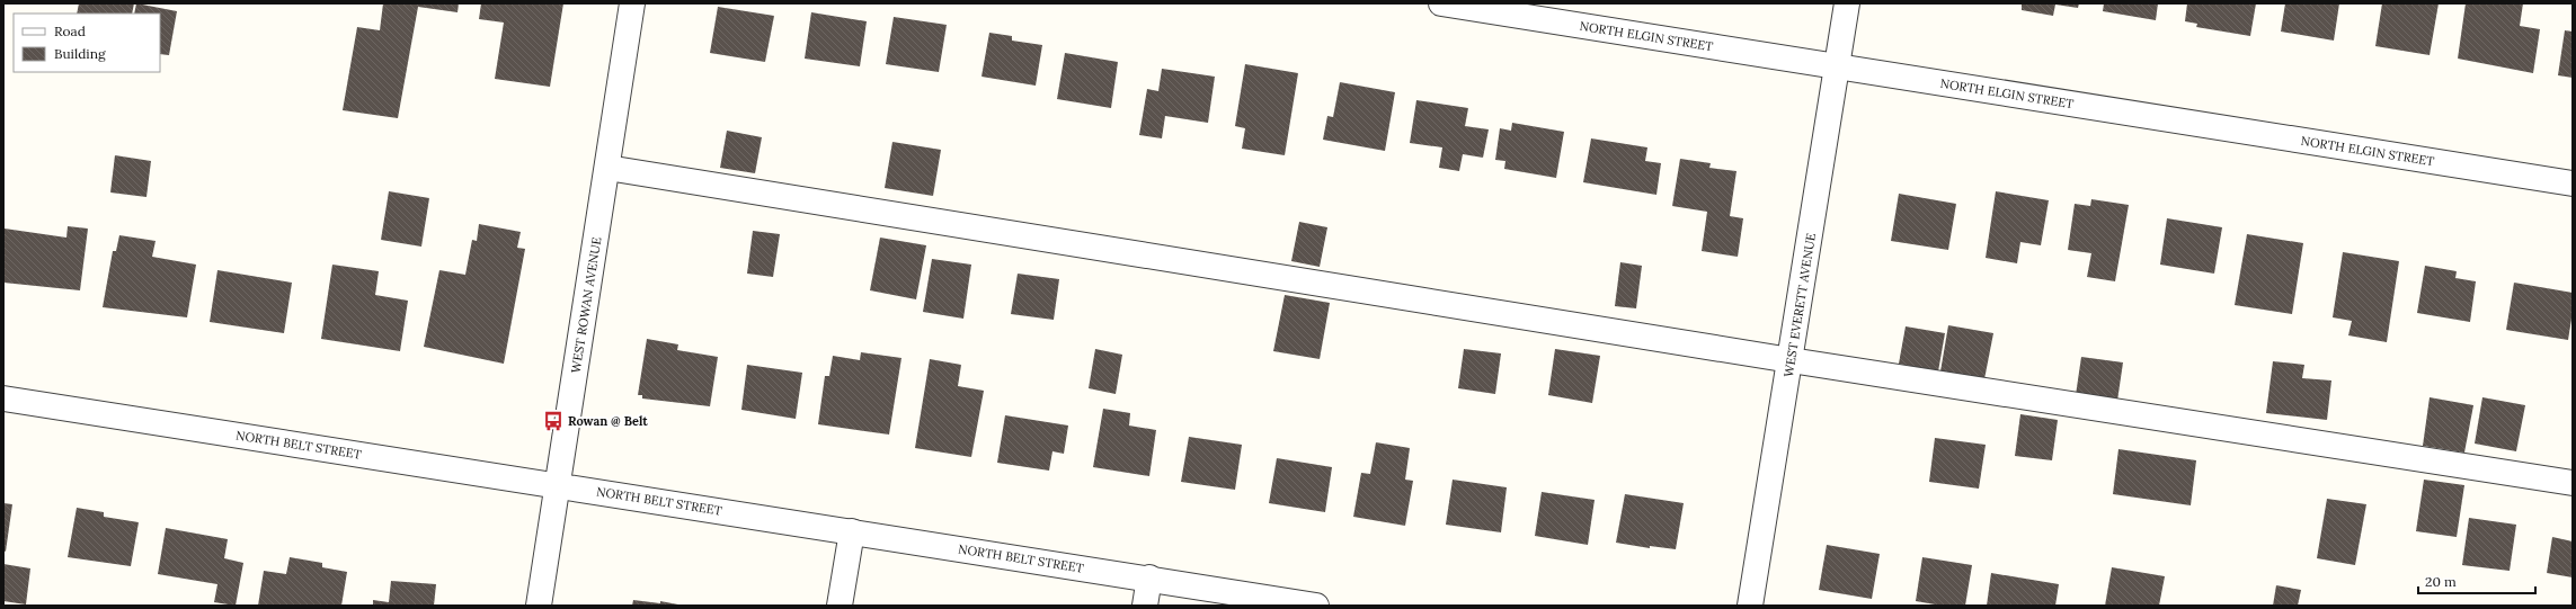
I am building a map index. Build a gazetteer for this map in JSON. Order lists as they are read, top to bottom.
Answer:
{
  "streets": {
    "street": [
      "NORTH ELGIN STREET",
      "WEST ROWAN AVENUE",
      "WEST EVERETT AVENUE",
      "NORTH BELT STREET"
    ]
  },
  "crossings": [
    ["NORTH ELGIN STREET", "WEST EVERETT AVENUE"],
    ["WEST ROWAN AVENUE", "NORTH BELT STREET"]
  ],
  "places": {
    "bus stop": ["Rowan @ Belt"]
  },
  "legend": ["Road", "Building"],
  "scale_bar": "20 m"
}
